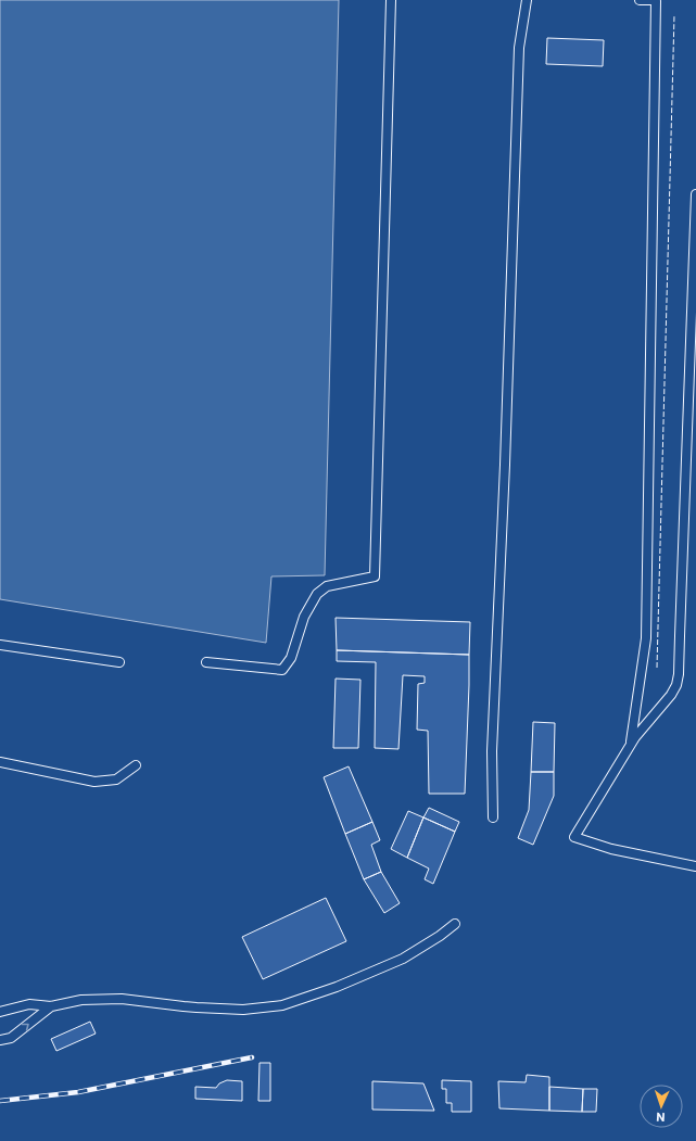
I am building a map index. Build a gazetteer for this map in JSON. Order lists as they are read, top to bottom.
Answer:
{
  "north": "bottom"
}
